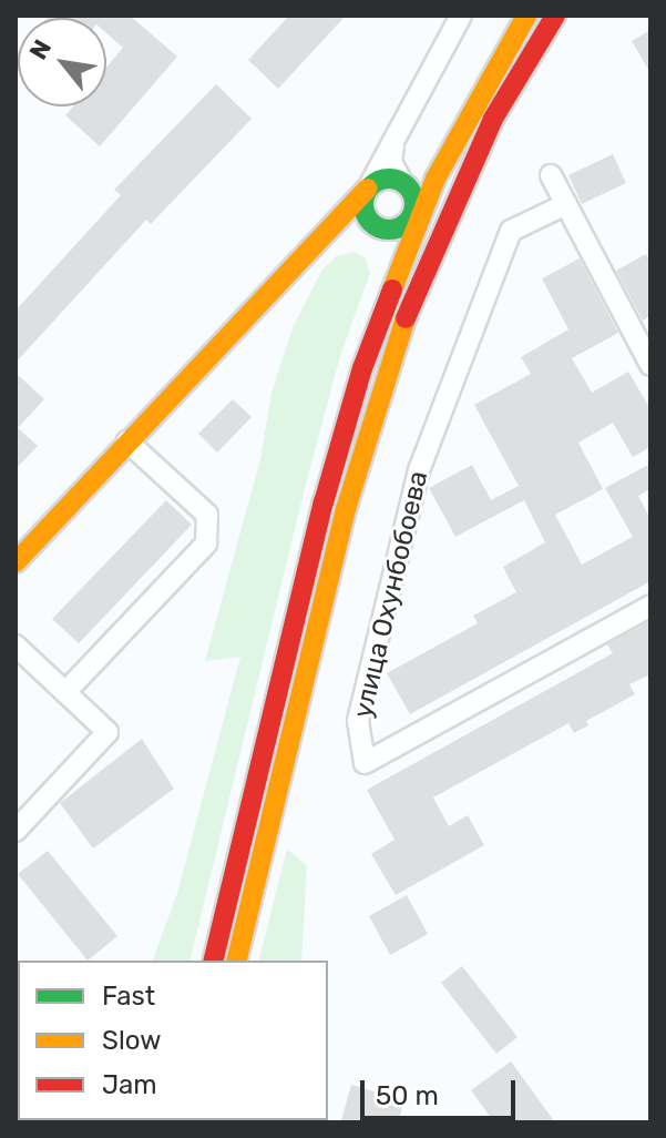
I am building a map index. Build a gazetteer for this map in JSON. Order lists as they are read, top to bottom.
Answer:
{
  "streets": {
    "street": ["улица Охунбобоева"]
  },
  "legend": ["Fast", "Slow", "Jam"],
  "scale_bar": "50 m",
  "north": "top left"
}
